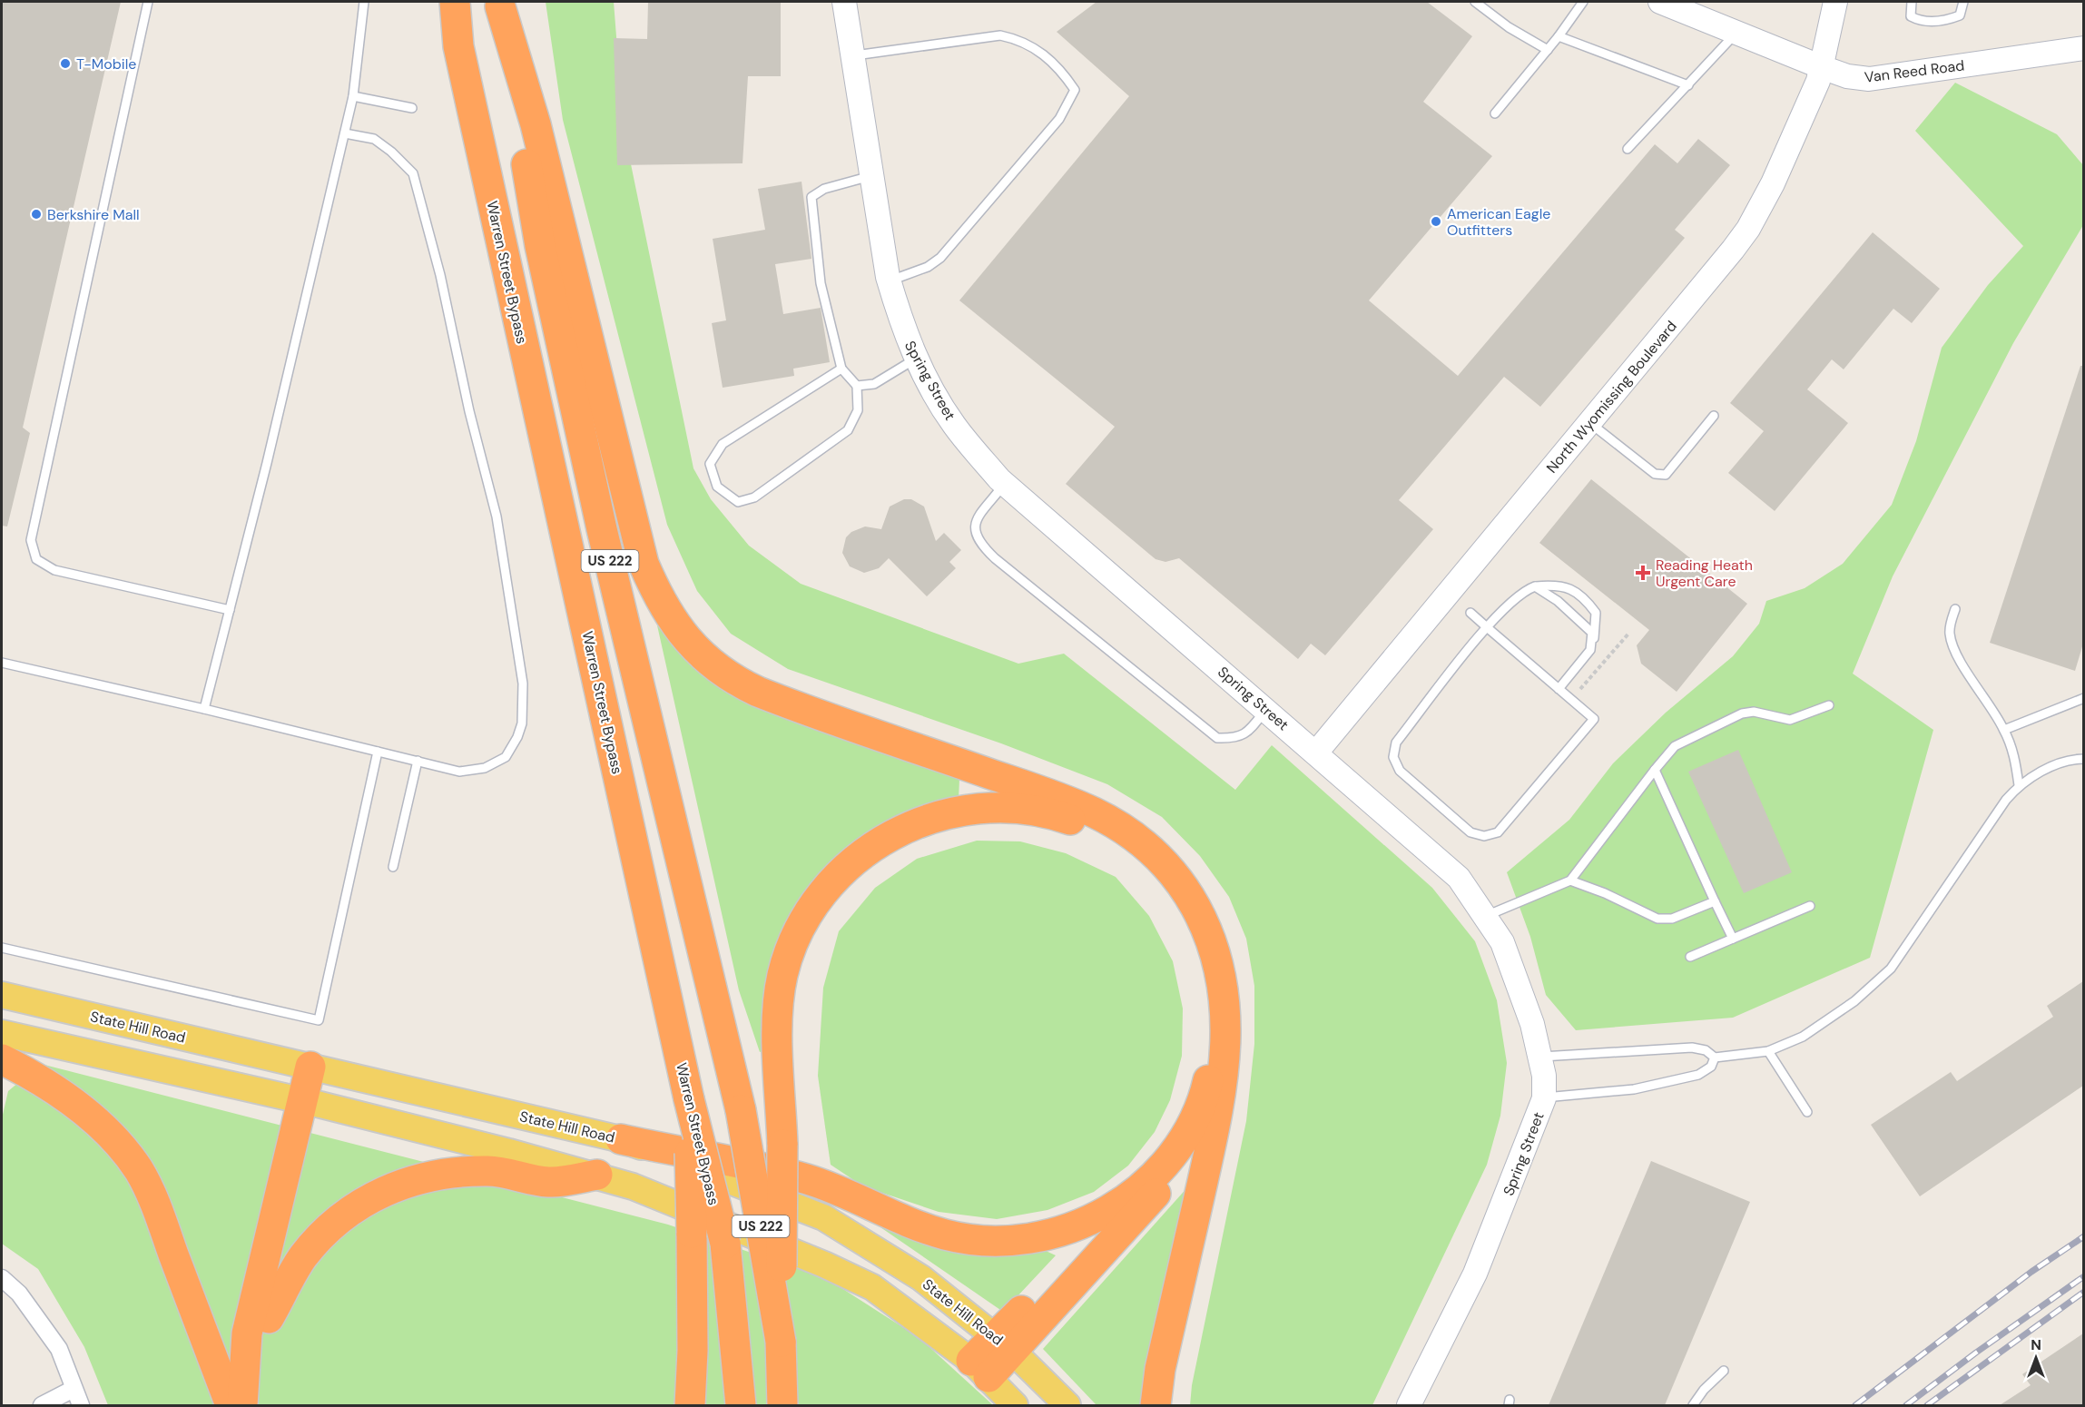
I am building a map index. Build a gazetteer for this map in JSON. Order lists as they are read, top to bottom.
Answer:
{
  "streets": {
    "highway": ["Warren Street Bypass", "US 222"],
    "main road": ["State Hill Road"],
    "street": ["Van Reed Road", "Spring Street", "North Wyomissing Boulevard"]
  },
  "crossings": [
    ["Van Reed Road", "North Wyomissing Boulevard"],
    ["Spring Street", "North Wyomissing Boulevard"]
  ],
  "places": {
    "other": ["T-Mobile", "Berkshire Mall", "American Eagle Outfitters"],
    "health": ["Reading Heath Urgent Care"]
  },
  "north": "top"
}
